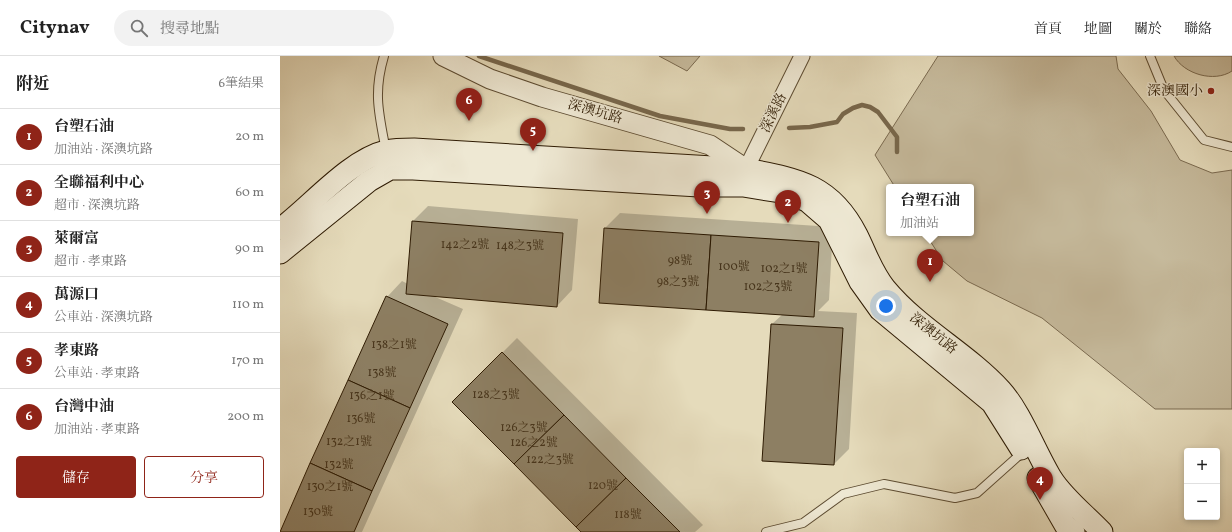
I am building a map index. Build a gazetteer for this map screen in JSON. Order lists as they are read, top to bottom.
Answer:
{
  "streets": {
    "main road": ["深澳坑路"],
    "street": ["深溪路"]
  },
  "crossings": [
    ["深澳坑路", "深溪路"]
  ],
  "places": ["深澳國小"],
  "house_numbers": [
    "142之2號",
    "148之3號",
    "98號",
    "100號",
    "102之1號",
    "98之3號",
    "102之3號",
    "138之1號",
    "138號",
    "128之3號",
    "136之1號",
    "136號",
    "126之3號",
    "132之1號",
    "126之2號",
    "122之3號",
    "132號",
    "120號",
    "130之1號",
    "130號",
    "118號"
  ],
  "page": {
    "header": "Citynav",
    "search": "搜尋地點",
    "nav": [
      "首頁",
      "地圖",
      "關於",
      "聯絡"
    ],
    "heading": ["附近", "6筆結果"],
    "pins": [
      "6",
      "5",
      "3",
      "2",
      "1",
      "4"
    ],
    "list": [
      {
        "mark": "1",
        "name": "台塑石油",
        "note": "加油站 · 深澳坑路",
        "value": "20 m"
      },
      {
        "mark": "2",
        "name": "全聯福利中心",
        "note": "超市 · 深澳坑路",
        "value": "60 m"
      },
      {
        "mark": "3",
        "name": "萊爾富",
        "note": "超市 · 孝東路",
        "value": "90 m"
      },
      {
        "mark": "4",
        "name": "萬源口",
        "note": "公車站 · 深澳坑路",
        "value": "110 m"
      },
      {
        "mark": "5",
        "name": "孝東路",
        "note": "公車站 · 孝東路",
        "value": "170 m"
      },
      {
        "mark": "6",
        "name": "台灣中油",
        "note": "加油站 · 孝東路",
        "value": "200 m"
      }
    ],
    "popup": ["台塑石油", "加油站"],
    "buttons": ["儲存", "分享"],
    "map_buttons": ["+", "−"]
  }
}
